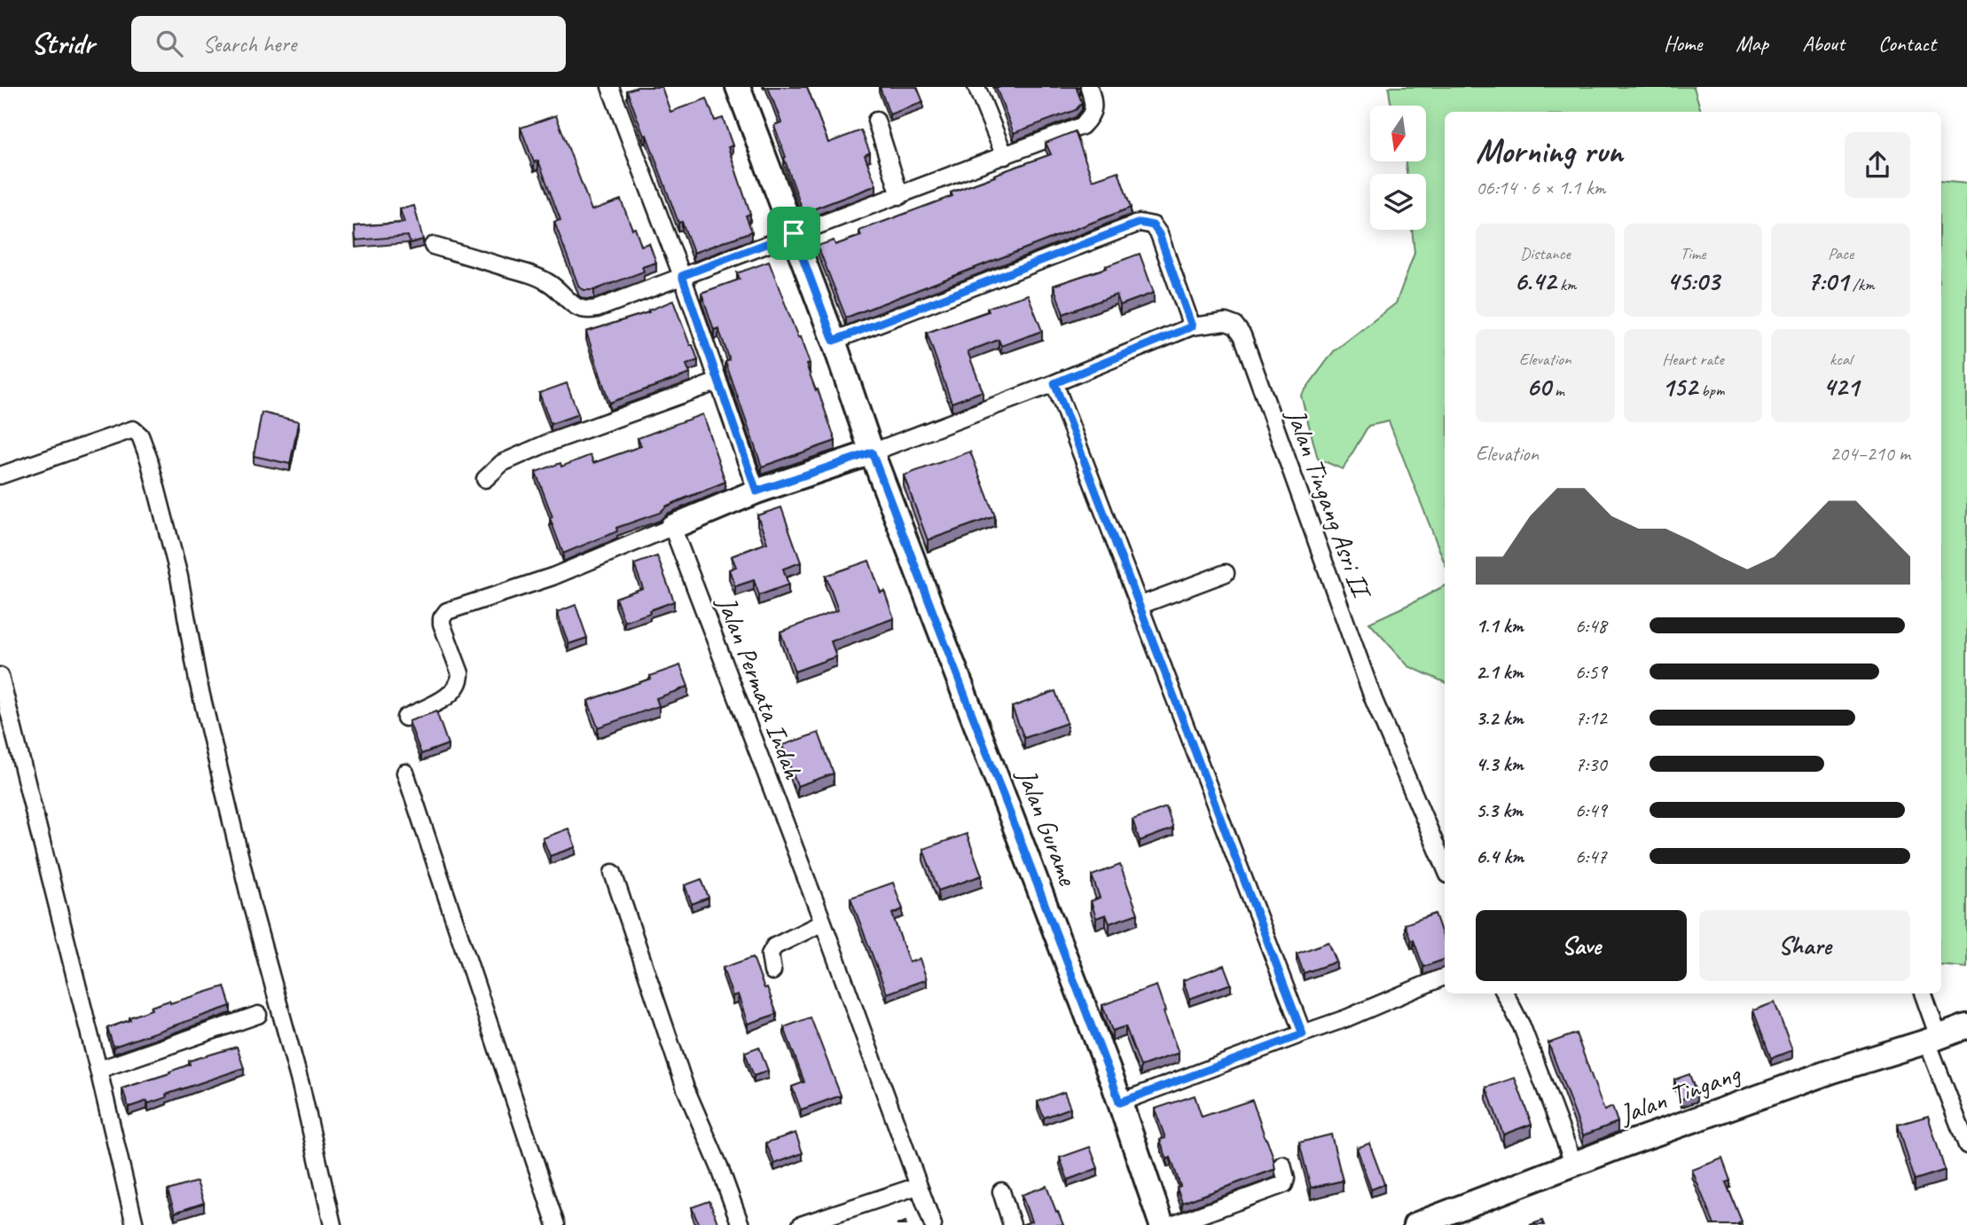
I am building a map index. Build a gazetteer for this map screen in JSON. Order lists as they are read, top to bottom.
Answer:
{
  "streets": {
    "street": [
      "Jalan Tingang Asri II",
      "Jalan Permata Indah",
      "Jalan Gurame",
      "Jalan Tingang"
    ]
  },
  "crossings": [
    ["Jalan Tingang Asri II", "Jalan Gurame"]
  ],
  "north": "bottom",
  "page": {
    "header": "Stridr",
    "search": "Search here",
    "nav": [
      "Home",
      "Map",
      "About",
      "Contact"
    ],
    "heading": ["Morning run", "06:14 · 6 × 1.1 km"],
    "stats": [
      ["Distance", "6.42 km"],
      ["Time", "45:03"],
      ["Pace", "7:01 /km"],
      ["Elevation", "60 m"],
      ["Heart rate", "152 bpm"],
      ["kcal", "421"]
    ],
    "chart": ["Elevation", "204–210 m"],
    "list": [
      {
        "name": "1.1 km",
        "note": "6:48"
      },
      {
        "name": "2.1 km",
        "note": "6:59"
      },
      {
        "name": "3.2 km",
        "note": "7:12"
      },
      {
        "name": "4.3 km",
        "note": "7:30"
      },
      {
        "name": "5.3 km",
        "note": "6:49"
      },
      {
        "name": "6.4 km",
        "note": "6:47"
      }
    ],
    "buttons": ["Save", "Share"]
  }
}
